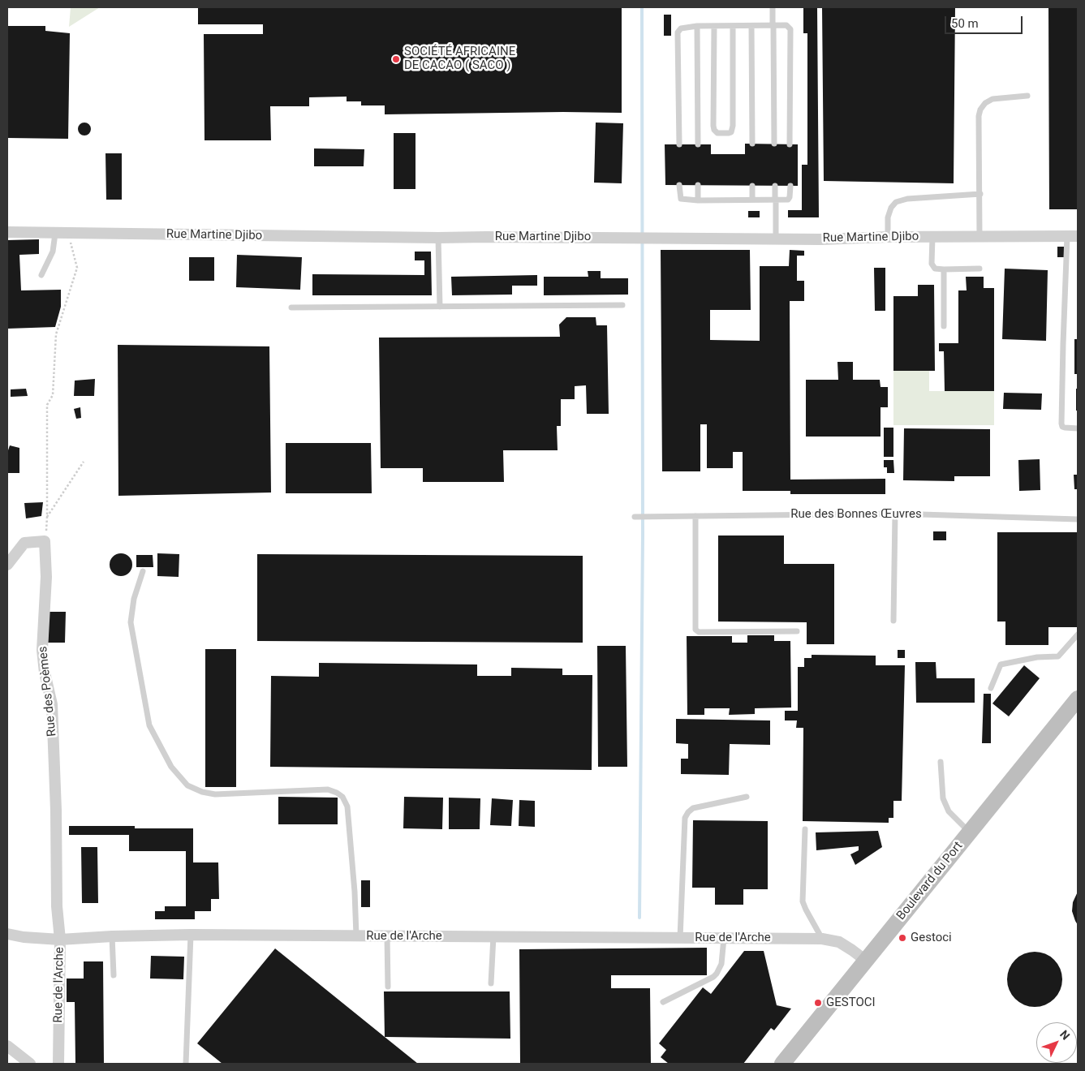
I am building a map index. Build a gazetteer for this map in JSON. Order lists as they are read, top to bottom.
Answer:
{
  "streets": {
    "main road": ["Boulevard du Port"],
    "street": ["Rue Martine Djibo", "Rue des Poèmes", "Rue de l'Arche"],
    "lane": ["Rue des Bonnes Œuvres"]
  },
  "crossings": [
    ["Rue des Poèmes", "Rue de l'Arche"],
    ["Boulevard du Port", "Rue de l'Arche"]
  ],
  "places": ["SOCIÉTÉ AFRICAINE DE CACAO ( SACO )", "Gestoci", "GESTOCI"],
  "scale_bar": "50 m",
  "north": "top right"
}
